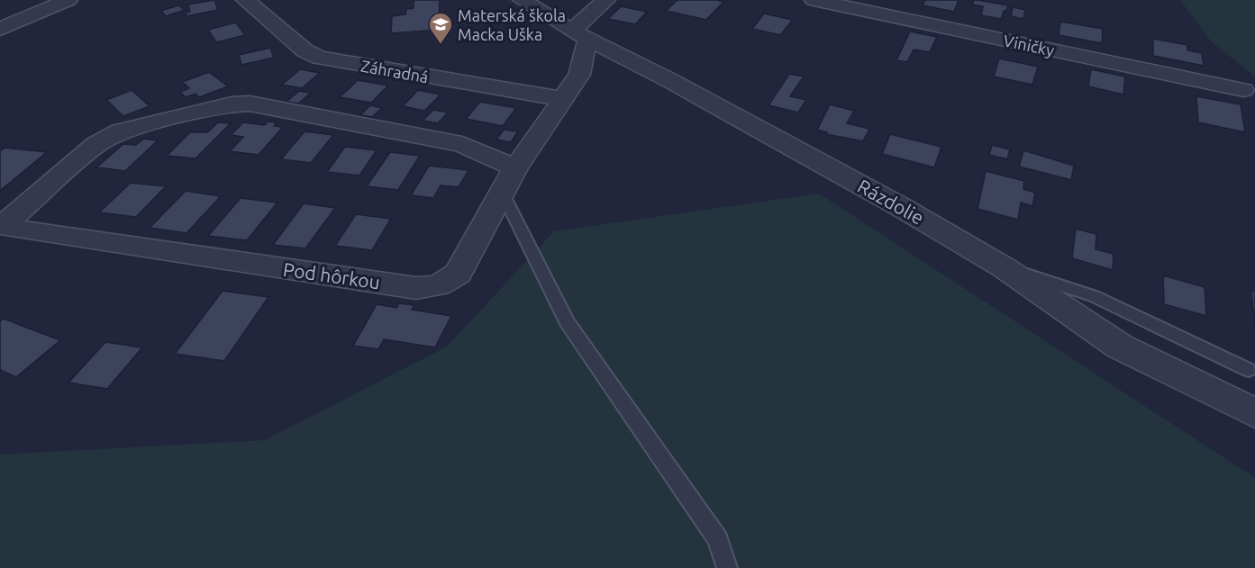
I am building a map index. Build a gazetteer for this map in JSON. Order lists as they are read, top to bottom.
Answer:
{
  "streets": {
    "street": [
      "Viničky",
      "Záhradná",
      "Rázdolie",
      "Pod hôrkou"
    ]
  },
  "crossings": [
    ["Záhradná", "Pod hôrkou"],
    ["Rázdolie", "Pod hôrkou"]
  ],
  "places": {
    "school or university": ["Materská škola Macka Uška"]
  }
}
